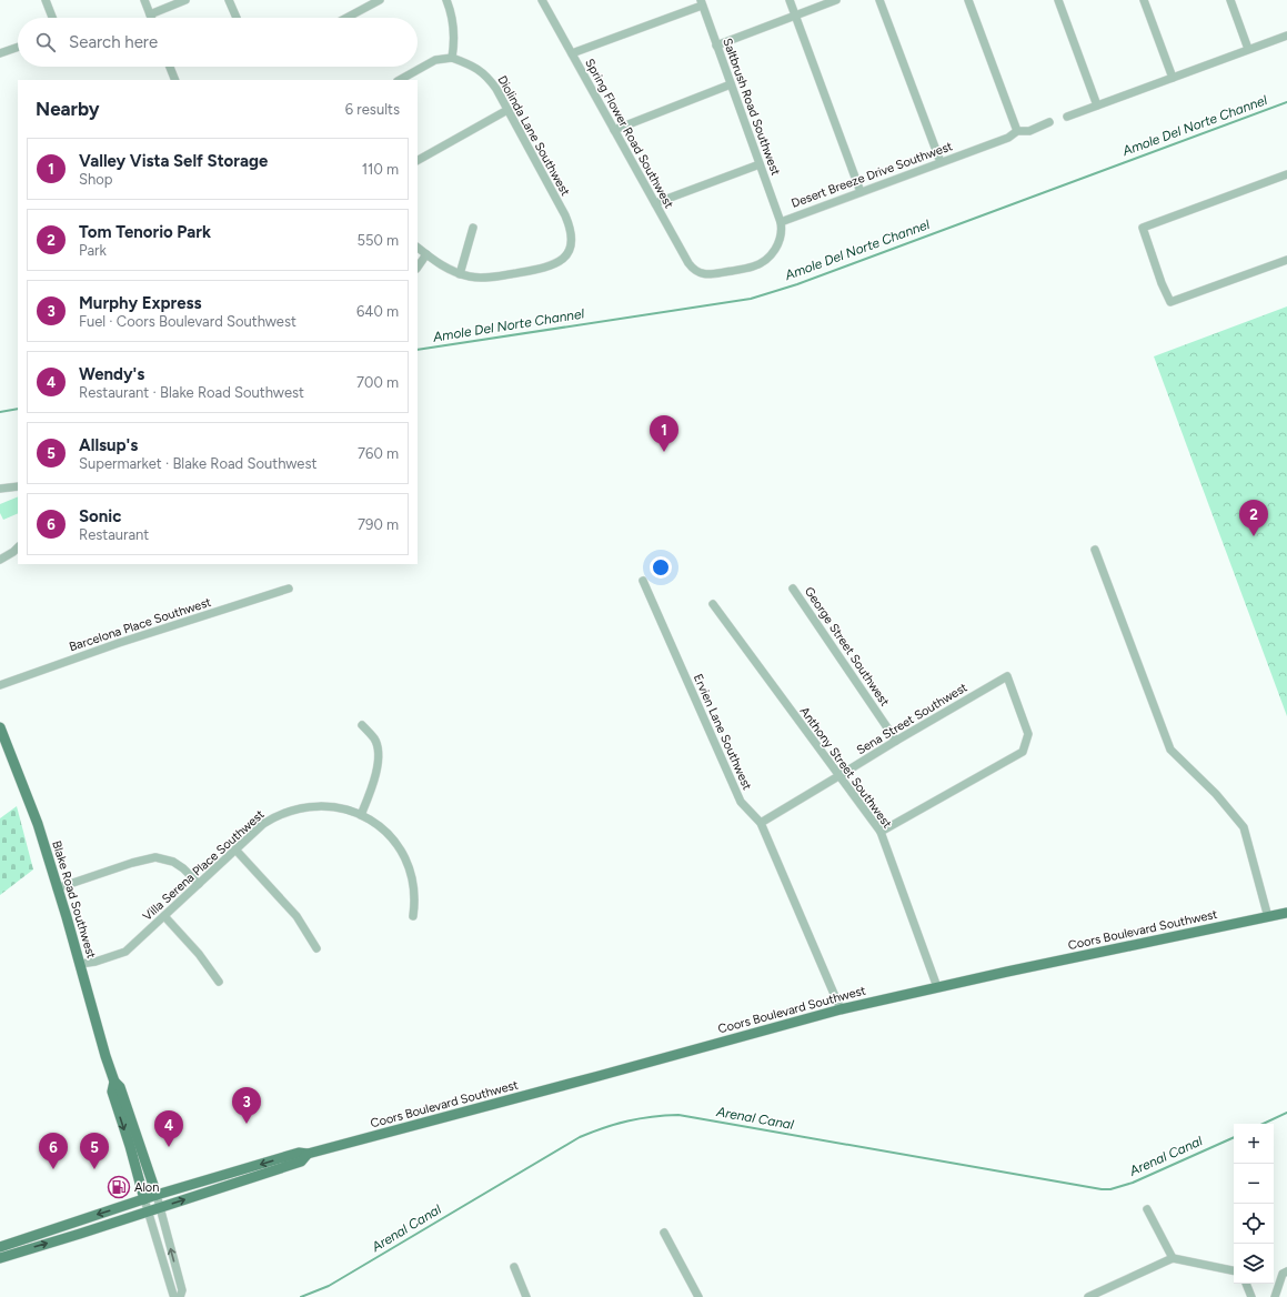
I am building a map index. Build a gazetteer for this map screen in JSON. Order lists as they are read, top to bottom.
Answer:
{
  "streets": {
    "main road": ["Blake Road Southwest", "Coors Boulevard Southwest"],
    "street": [
      "Saltbrush Road Southwest",
      "Spring Flower Road Southwest",
      "Diolinda Lane Southwest",
      "Desert Breeze Drive Southwest",
      "Barcelona Place Southwest",
      "George Street Southwest",
      "Sena Street Southwest",
      "Ervien Lane Southwest",
      "Anthony Street Southwest",
      "Villa Serena Place Southwest"
    ]
  },
  "crossings": [
    ["Saltbrush Road Southwest", "Desert Breeze Drive Southwest"],
    ["Spring Flower Road Southwest", "Desert Breeze Drive Southwest"],
    ["George Street Southwest", "Sena Street Southwest"],
    ["Sena Street Southwest", "Ervien Lane Southwest"],
    ["Sena Street Southwest", "Anthony Street Southwest"],
    ["Ervien Lane Southwest", "Coors Boulevard Southwest"],
    ["Anthony Street Southwest", "Coors Boulevard Southwest"],
    ["Villa Serena Place Southwest", "Blake Road Southwest"],
    ["Blake Road Southwest", "Coors Boulevard Southwest"]
  ],
  "water": ["Amole Del Norte Channel", "Arenal Canal"],
  "places": {
    "fuel station": ["Alon"]
  },
  "page": {
    "search": "Search here",
    "heading": ["Nearby", "6 results"],
    "list": [
      {
        "mark": "1",
        "name": "Valley Vista Self Storage",
        "note": "Shop",
        "value": "110 m"
      },
      {
        "mark": "2",
        "name": "Tom Tenorio Park",
        "note": "Park",
        "value": "550 m"
      },
      {
        "mark": "3",
        "name": "Murphy Express",
        "note": "Fuel · Coors Boulevard Southwest",
        "value": "640 m"
      },
      {
        "mark": "4",
        "name": "Wendy's",
        "note": "Restaurant · Blake Road Southwest",
        "value": "700 m"
      },
      {
        "mark": "5",
        "name": "Allsup's",
        "note": "Supermarket · Blake Road Southwest",
        "value": "760 m"
      },
      {
        "mark": "6",
        "name": "Sonic",
        "note": "Restaurant",
        "value": "790 m"
      }
    ],
    "pins": [
      "1",
      "2",
      "3",
      "4",
      "5",
      "6"
    ],
    "map_buttons": ["+", "−"]
  }
}
